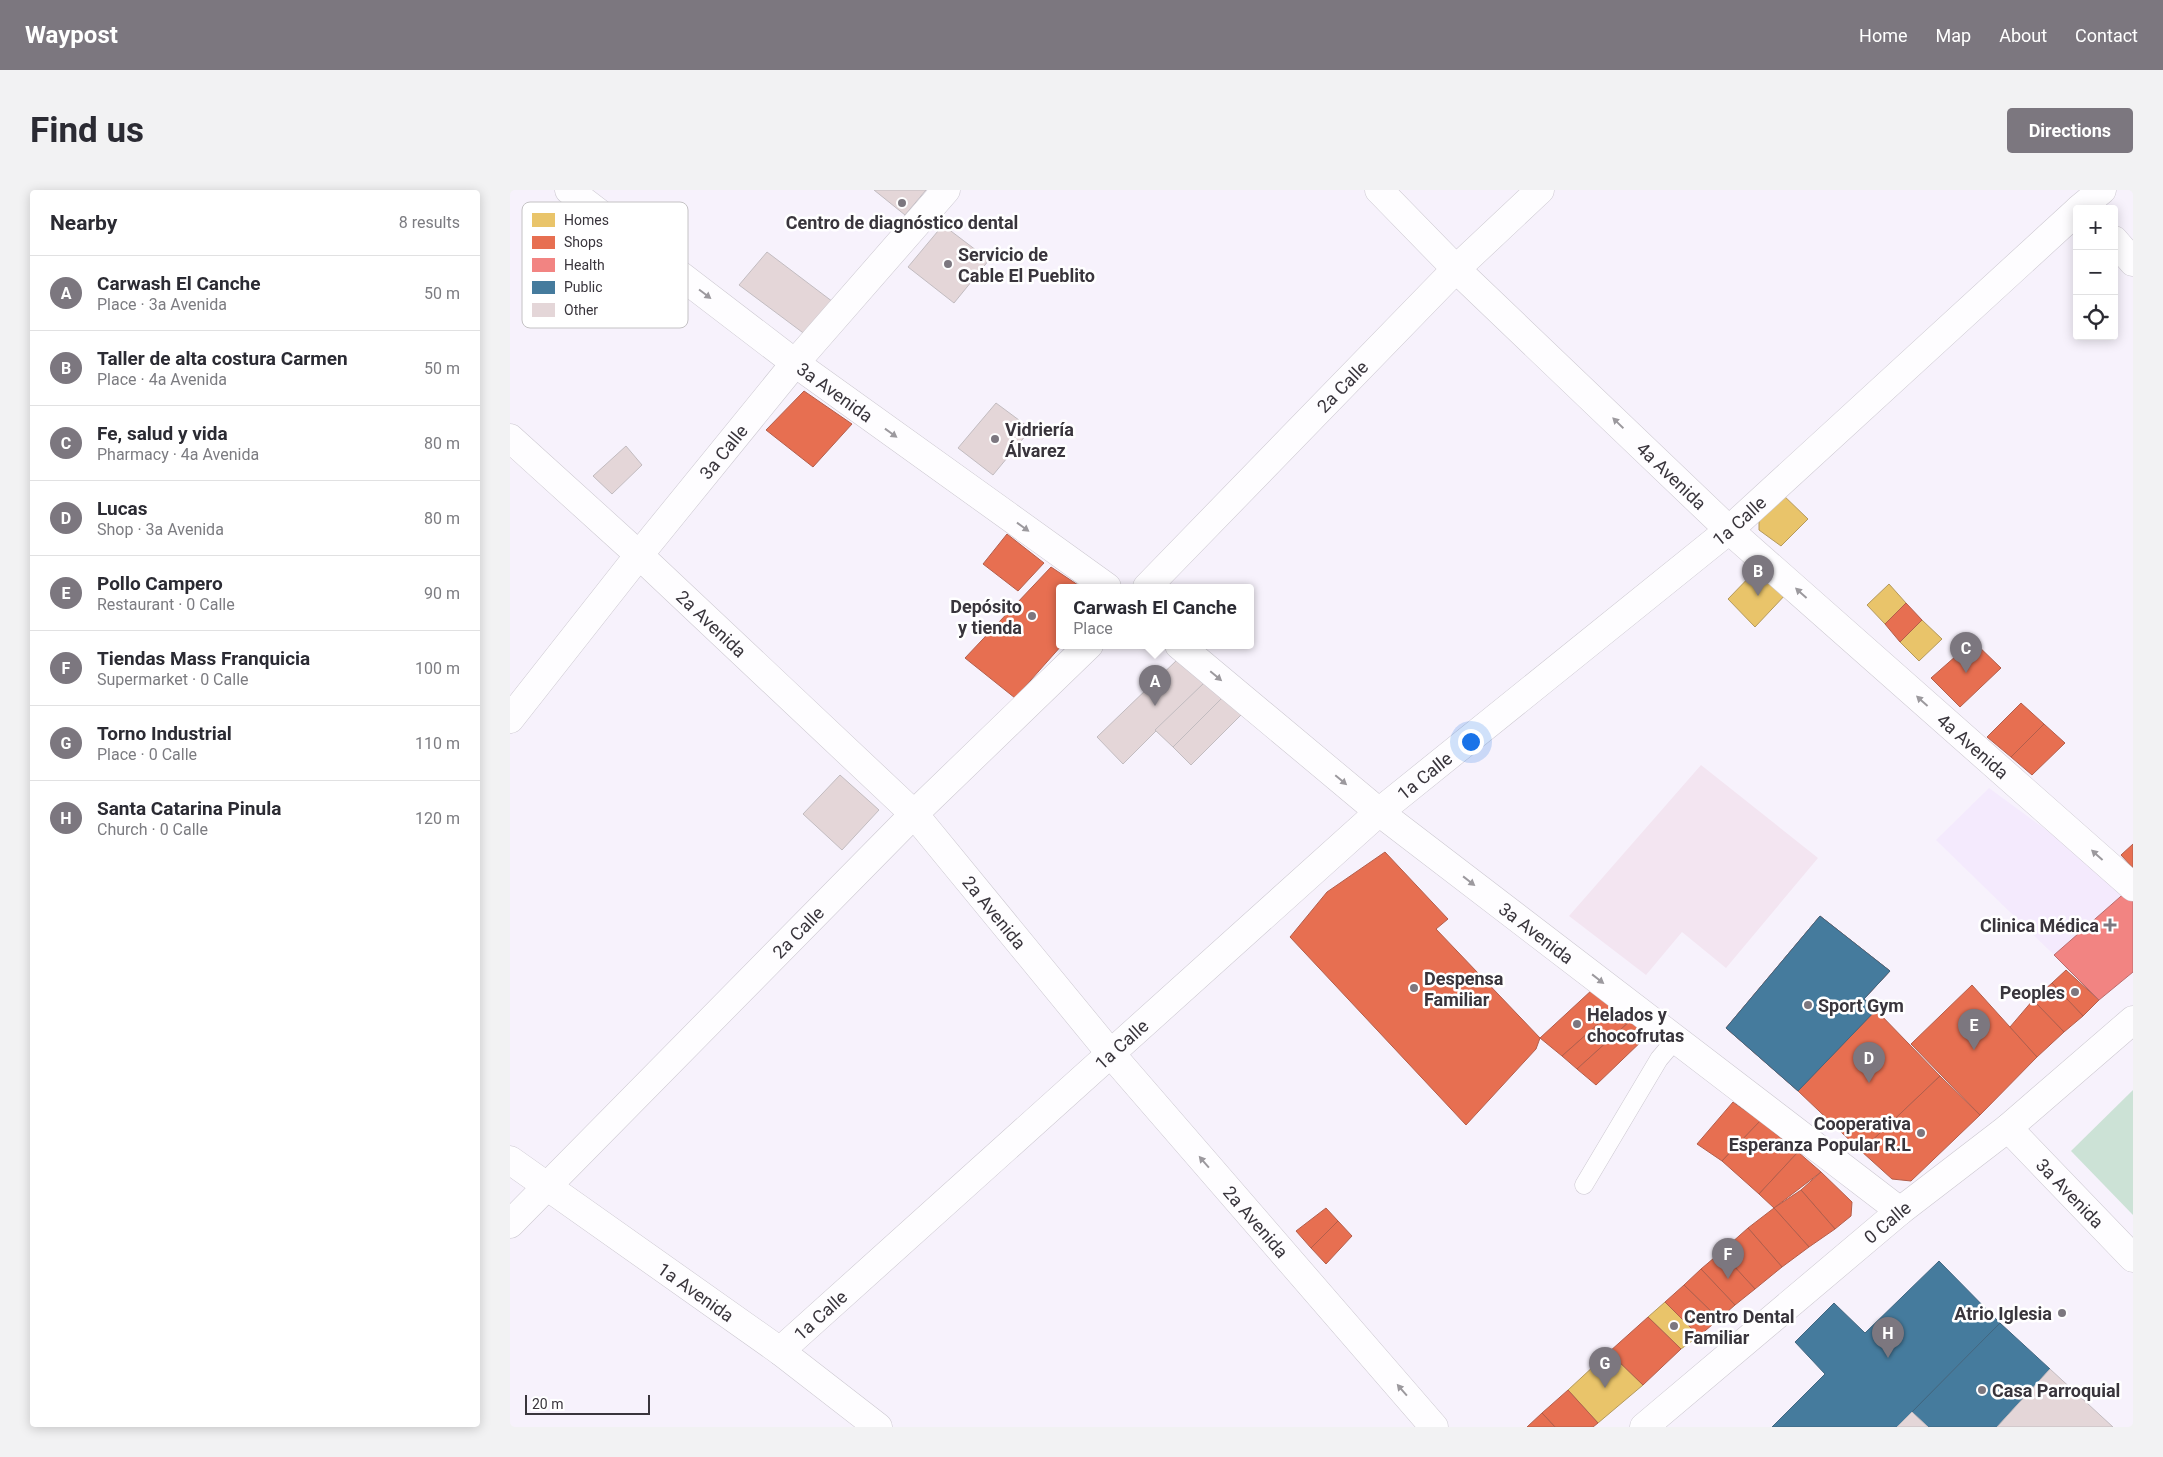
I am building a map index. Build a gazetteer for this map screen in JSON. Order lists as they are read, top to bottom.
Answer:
{
  "streets": {
    "street": [
      "2a Calle",
      "3a Avenida",
      "3a Calle",
      "4a Avenida",
      "1a Calle",
      "2a Avenida",
      "0 Calle",
      "1a Avenida"
    ]
  },
  "crossings": [
    ["2a Calle", "4a Avenida"],
    ["2a Calle", "2a Avenida"],
    ["2a Calle", "1a Avenida"],
    ["3a Avenida", "3a Calle"],
    ["3a Avenida", "1a Calle"],
    ["3a Avenida", "0 Calle"],
    ["3a Calle", "2a Avenida"],
    ["4a Avenida", "1a Calle"],
    ["1a Calle", "2a Avenida"],
    ["1a Calle", "1a Avenida"]
  ],
  "one_way": ["3a Avenida", "4a Avenida", "2a Avenida"],
  "places": {
    "other": [
      "Centro de diagnóstico dental",
      "Servicio de Cable El Pueblito",
      "Vidriería Álvarez",
      "Depósito y tienda",
      "Despensa Familiar",
      "Peoples",
      "Sport Gym",
      "Helados y chocofrutas",
      "Cooperativa Esperanza Popular R.L",
      "Atrio Iglesia",
      "Centro Dental Familiar",
      "Casa Parroquial"
    ],
    "health": ["Clinica Médica"]
  },
  "legend": [
    "Homes",
    "Shops",
    "Health",
    "Public",
    "Other"
  ],
  "scale_bar": "20 m",
  "page": {
    "header": "Waypost",
    "nav": [
      "Home",
      "Map",
      "About",
      "Contact"
    ],
    "buttons": "Directions",
    "title": "Find us",
    "heading": ["Nearby", "8 results"],
    "map_buttons": ["+", "−"],
    "list": [
      {
        "mark": "A",
        "name": "Carwash El Canche",
        "note": "Place · 3a Avenida",
        "value": "50 m"
      },
      {
        "mark": "B",
        "name": "Taller de alta costura Carmen",
        "note": "Place · 4a Avenida",
        "value": "50 m"
      },
      {
        "mark": "C",
        "name": "Fe, salud y vida",
        "note": "Pharmacy · 4a Avenida",
        "value": "80 m"
      },
      {
        "mark": "D",
        "name": "Lucas",
        "note": "Shop · 3a Avenida",
        "value": "80 m"
      },
      {
        "mark": "E",
        "name": "Pollo Campero",
        "note": "Restaurant · 0 Calle",
        "value": "90 m"
      },
      {
        "mark": "F",
        "name": "Tiendas Mass Franquicia",
        "note": "Supermarket · 0 Calle",
        "value": "100 m"
      },
      {
        "mark": "G",
        "name": "Torno Industrial",
        "note": "Place · 0 Calle",
        "value": "110 m"
      },
      {
        "mark": "H",
        "name": "Santa Catarina Pinula",
        "note": "Church · 0 Calle",
        "value": "120 m"
      }
    ],
    "pins": [
      "B",
      "C",
      "A",
      "E",
      "D",
      "F",
      "H",
      "G"
    ],
    "popup": ["Carwash El Canche", "Place"],
    "scale": "20 m"
  }
}
